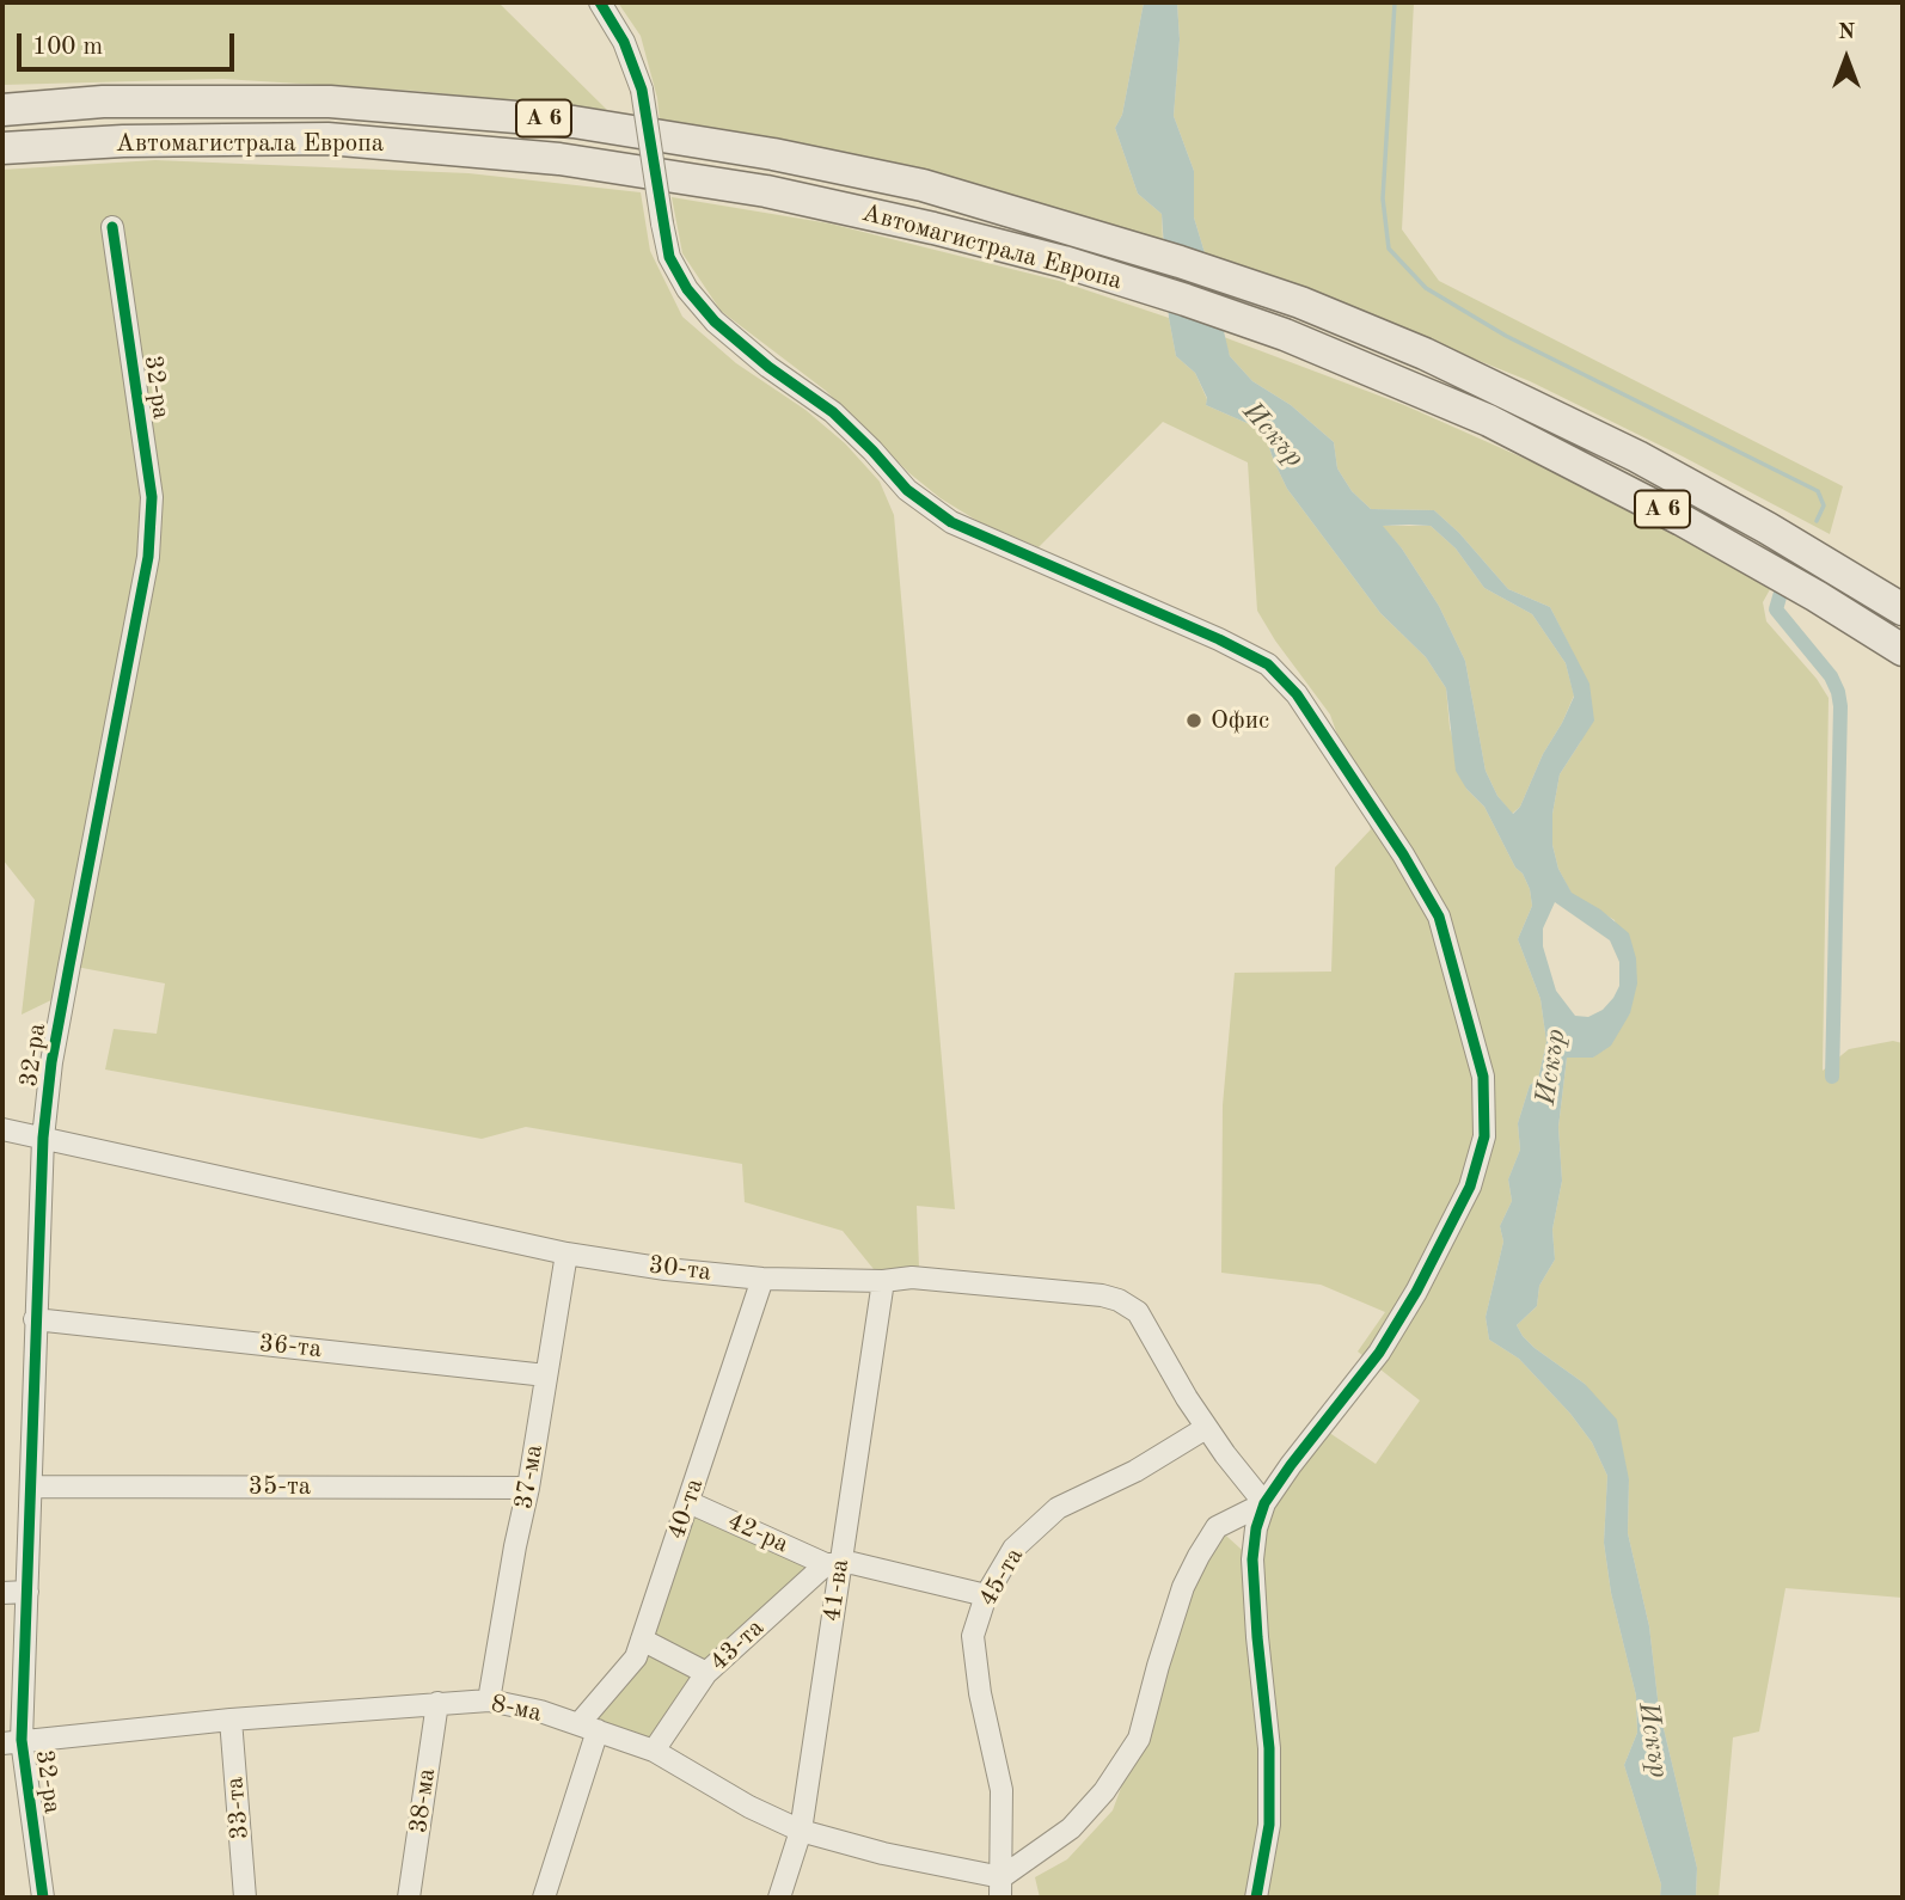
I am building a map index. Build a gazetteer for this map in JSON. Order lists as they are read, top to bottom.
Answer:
{
  "streets": {
    "highway": ["A 6", "Автомагистрала Европа"],
    "street": [
      "32-ра",
      "30-та",
      "36-та",
      "37-ма",
      "35-та",
      "40-та",
      "42-ра",
      "45-та",
      "41-ва",
      "43-та",
      "8-ма",
      "38-ма",
      "33-та"
    ]
  },
  "crossings": [
    ["32-ра", "30-та"],
    ["32-ра", "36-та"],
    ["32-ра", "35-та"],
    ["32-ра", "8-ма"],
    ["30-та", "37-ма"],
    ["30-та", "40-та"],
    ["30-та", "45-та"],
    ["30-та", "41-ва"],
    ["36-та", "37-ма"],
    ["37-ма", "35-та"],
    ["37-ма", "8-ма"],
    ["40-та", "42-ра"],
    ["40-та", "8-ма"],
    ["42-ра", "45-та"],
    ["42-ра", "41-ва"],
    ["42-ра", "43-та"],
    ["45-та", "8-ма"],
    ["41-ва", "43-та"],
    ["41-ва", "8-ма"],
    ["43-та", "8-ма"],
    ["8-ма", "38-ма"],
    ["8-ма", "33-та"]
  ],
  "water": ["Искър"],
  "places": ["Офис"],
  "scale_bar": "100 m",
  "north": "top"
}
